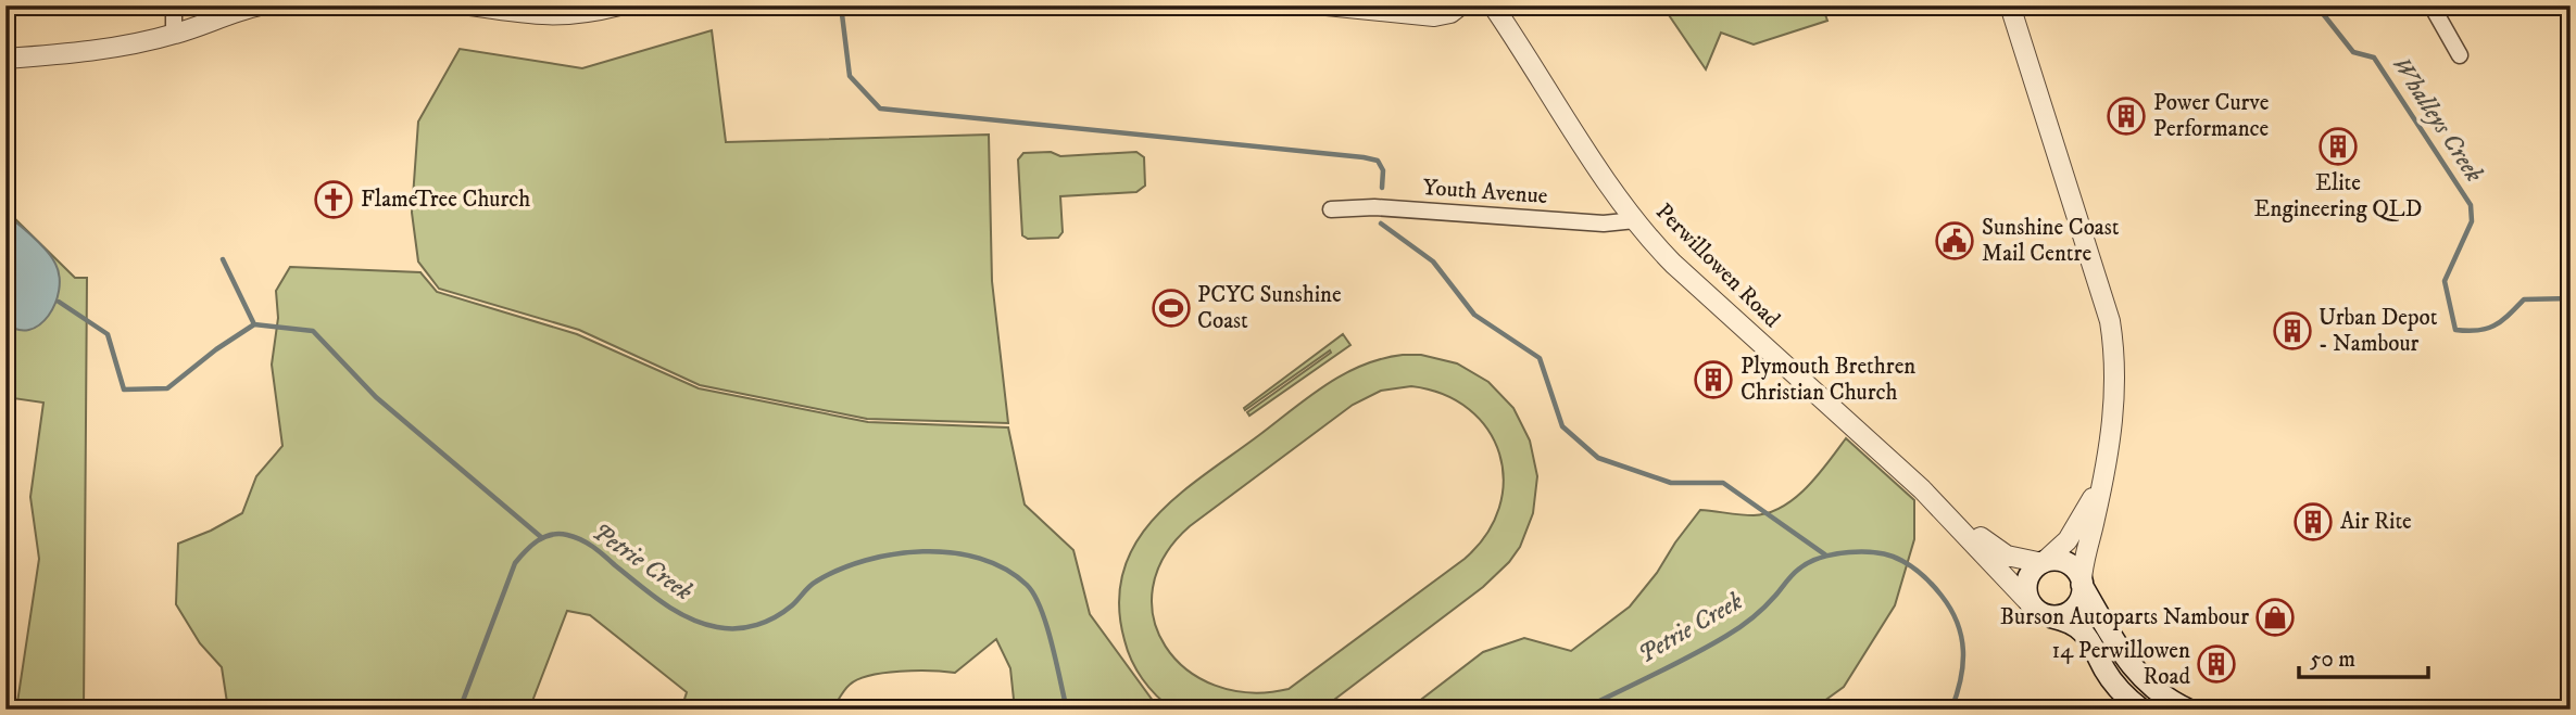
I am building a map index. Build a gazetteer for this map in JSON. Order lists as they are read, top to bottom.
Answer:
{
  "streets": {
    "main road": ["Perwillowen Road"],
    "street": ["Youth Avenue"]
  },
  "crossings": [
    ["Youth Avenue", "Perwillowen Road"]
  ],
  "water": ["Whalleys Creek", "Petrie Creek"],
  "places": {
    "building": [
      "Power Curve Performance",
      "Elite Engineering QLD",
      "Urban Depot - Nambour",
      "Plymouth Brethren Christian Church",
      "Air Rite",
      "14 Perwillowen Road"
    ],
    "church": ["FlameTree Church"],
    "public building": ["Sunshine Coast Mail Centre"],
    "sports": ["PCYC Sunshine Coast"],
    "shop": ["Burson Autoparts Nambour"]
  },
  "scale_bar": "50 m"
}
